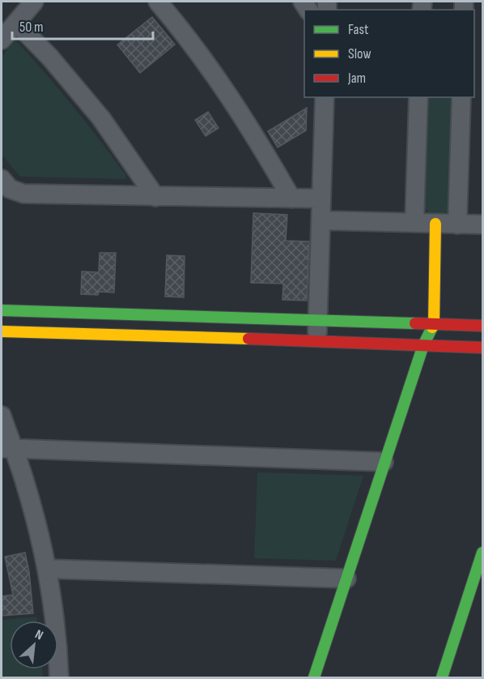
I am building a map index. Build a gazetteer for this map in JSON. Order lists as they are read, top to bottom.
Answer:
{
  "legend": ["Fast", "Slow", "Jam"],
  "scale_bar": "50 m",
  "north": "top right"
}
